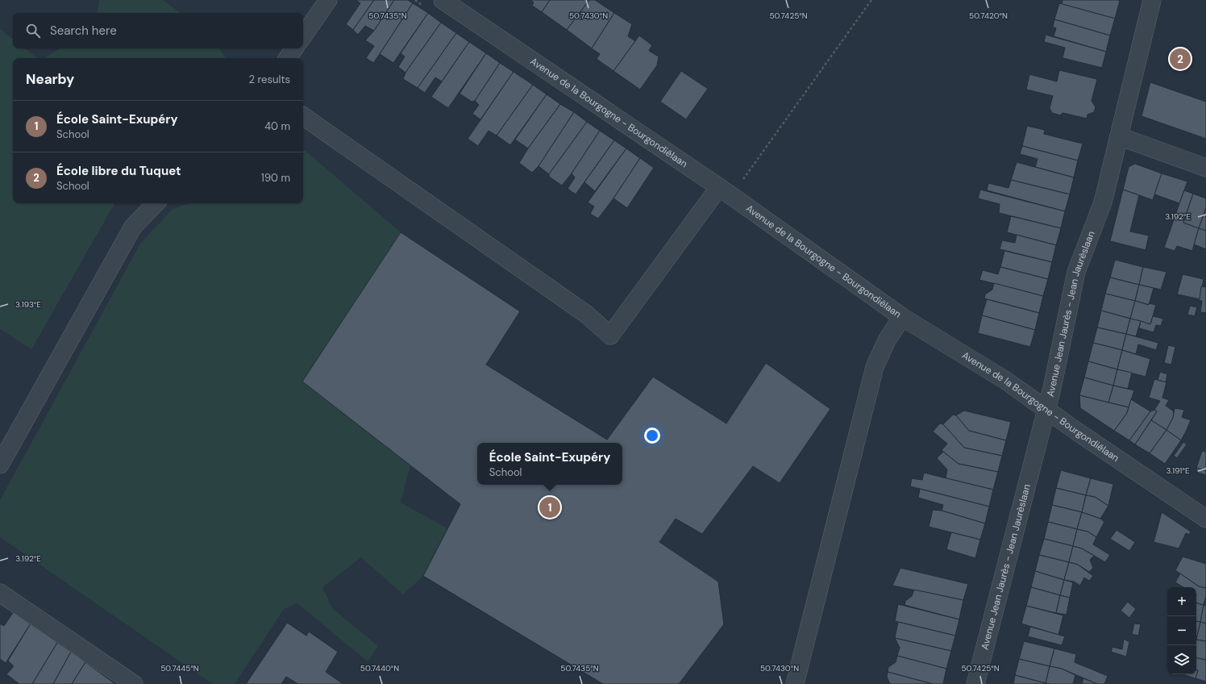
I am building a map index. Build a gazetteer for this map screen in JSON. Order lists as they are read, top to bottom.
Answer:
{
  "streets": {
    "street": ["Avenue de la Bourgogne - Bourgondiëlaan", "Avenue Jean Jaurès - Jean Jaurèslaan"]
  },
  "crossings": [
    ["Avenue de la Bourgogne - Bourgondiëlaan", "Avenue Jean Jaurès - Jean Jaurèslaan"]
  ],
  "page": {
    "search": "Search here",
    "pins": ["2", "1"],
    "heading": ["Nearby", "2 results"],
    "list": [
      {
        "mark": "1",
        "name": "École Saint-Exupéry",
        "note": "School",
        "value": "40 m"
      },
      {
        "mark": "2",
        "name": "École libre du Tuquet",
        "note": "School",
        "value": "190 m"
      }
    ],
    "popup": ["École Saint-Exupéry", "School"],
    "map_buttons": ["+", "−"]
  },
  "coordinates": [
    "50.7435°N",
    "50.7430°N",
    "50.7425°N",
    "50.7420°N",
    "3.192°E",
    "3.193°E",
    "3.191°E",
    "50.7445°N",
    "50.7440°N"
  ]
}
